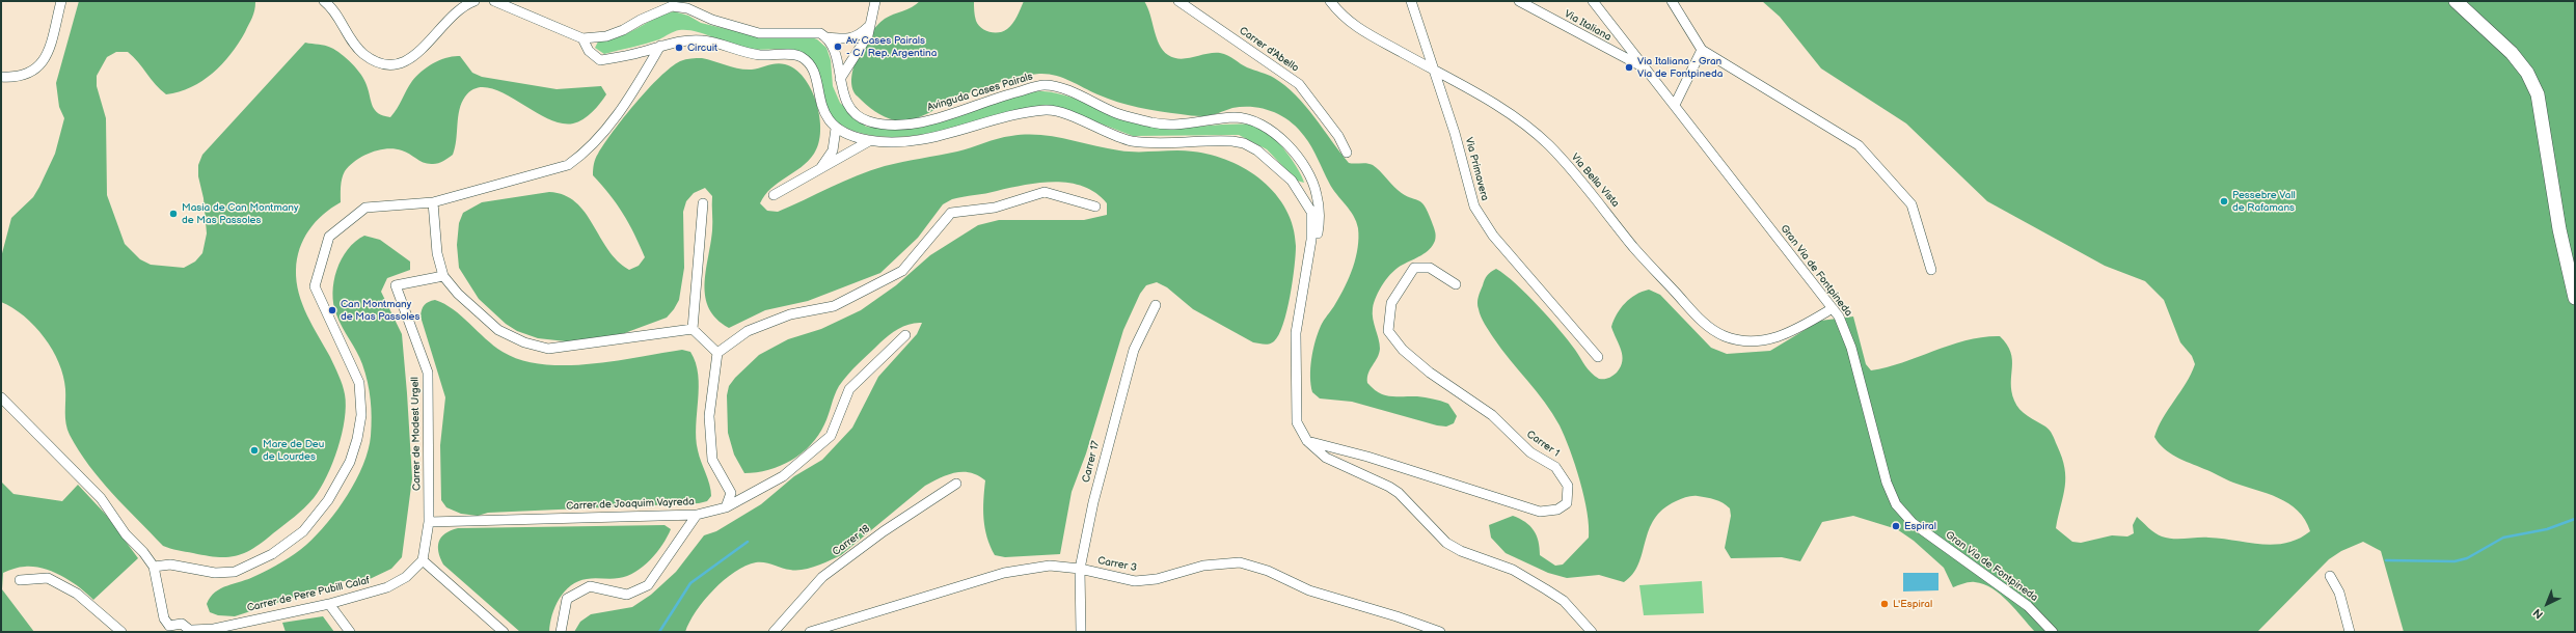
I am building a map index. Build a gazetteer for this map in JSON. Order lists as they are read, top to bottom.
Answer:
{
  "streets": {
    "street": [
      "Via Italiana",
      "Carrer d'Abello",
      "Avinguda Cases Pairals",
      "Via Primavera",
      "Via Bella Vista",
      "Gran Via de Fontpineda",
      "Carrer de Modest Urgell",
      "Carrer 1",
      "Carrer 17",
      "Carrer de Joaquim Vayreda",
      "Carrer 18",
      "Carrer 3",
      "Carrer de Pere Pubill Calaf"
    ]
  },
  "crossings": [
    ["Via Italiana", "Gran Via de Fontpineda"],
    ["Via Primavera", "Via Bella Vista"],
    ["Via Bella Vista", "Gran Via de Fontpineda"],
    ["Carrer de Modest Urgell", "Carrer de Joaquim Vayreda"],
    ["Carrer de Modest Urgell", "Carrer de Pere Pubill Calaf"],
    ["Carrer 17", "Carrer 3"]
  ],
  "places": [
    "Av. Cases Pairals - C/ Rep. Argentina",
    "Circuit",
    "Via Italiana - Gran Via de Fontpineda",
    "Pessebre Vall de Rafamans",
    "Masia de Can Montmany de Mas Passoles",
    "Can Montmany de Mas Passoles",
    "Mare de Deu de Lourdes",
    "Espiral",
    "L'Espiral"
  ],
  "north": "bottom left"
}
